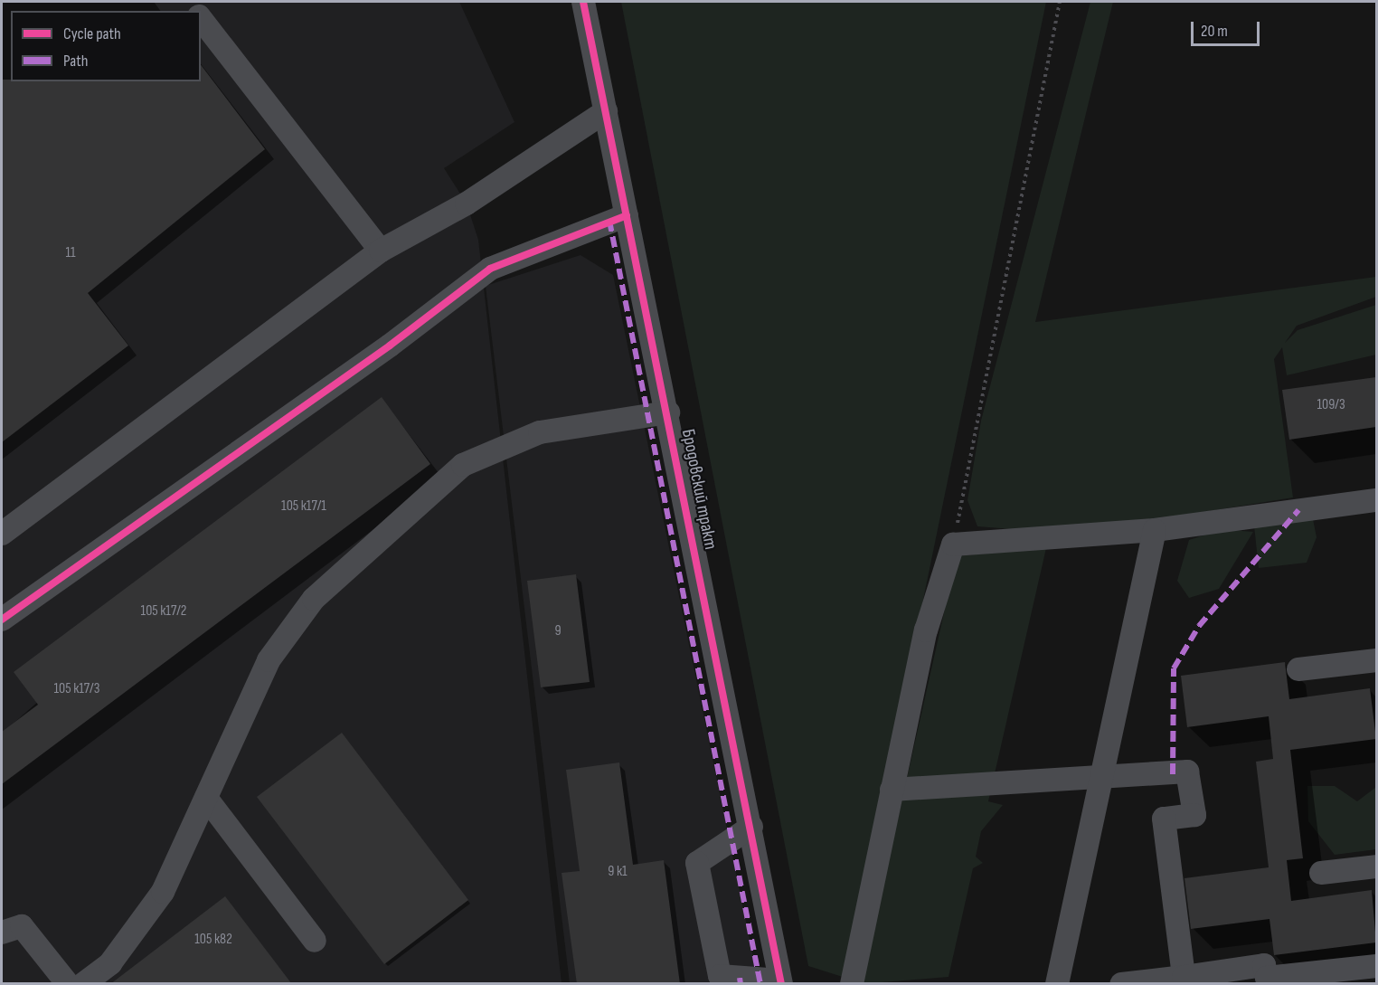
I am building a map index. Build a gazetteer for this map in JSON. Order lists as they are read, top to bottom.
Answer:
{
  "streets": {
    "street": ["Бродовский тракт"]
  },
  "house_numbers": [
    "11",
    "109/3",
    "105 к17/1",
    "105 к17/2",
    "9",
    "105 к17/3",
    "9 к1",
    "105 к82"
  ],
  "legend": ["Cycle path", "Path"],
  "scale_bar": "20 m"
}
